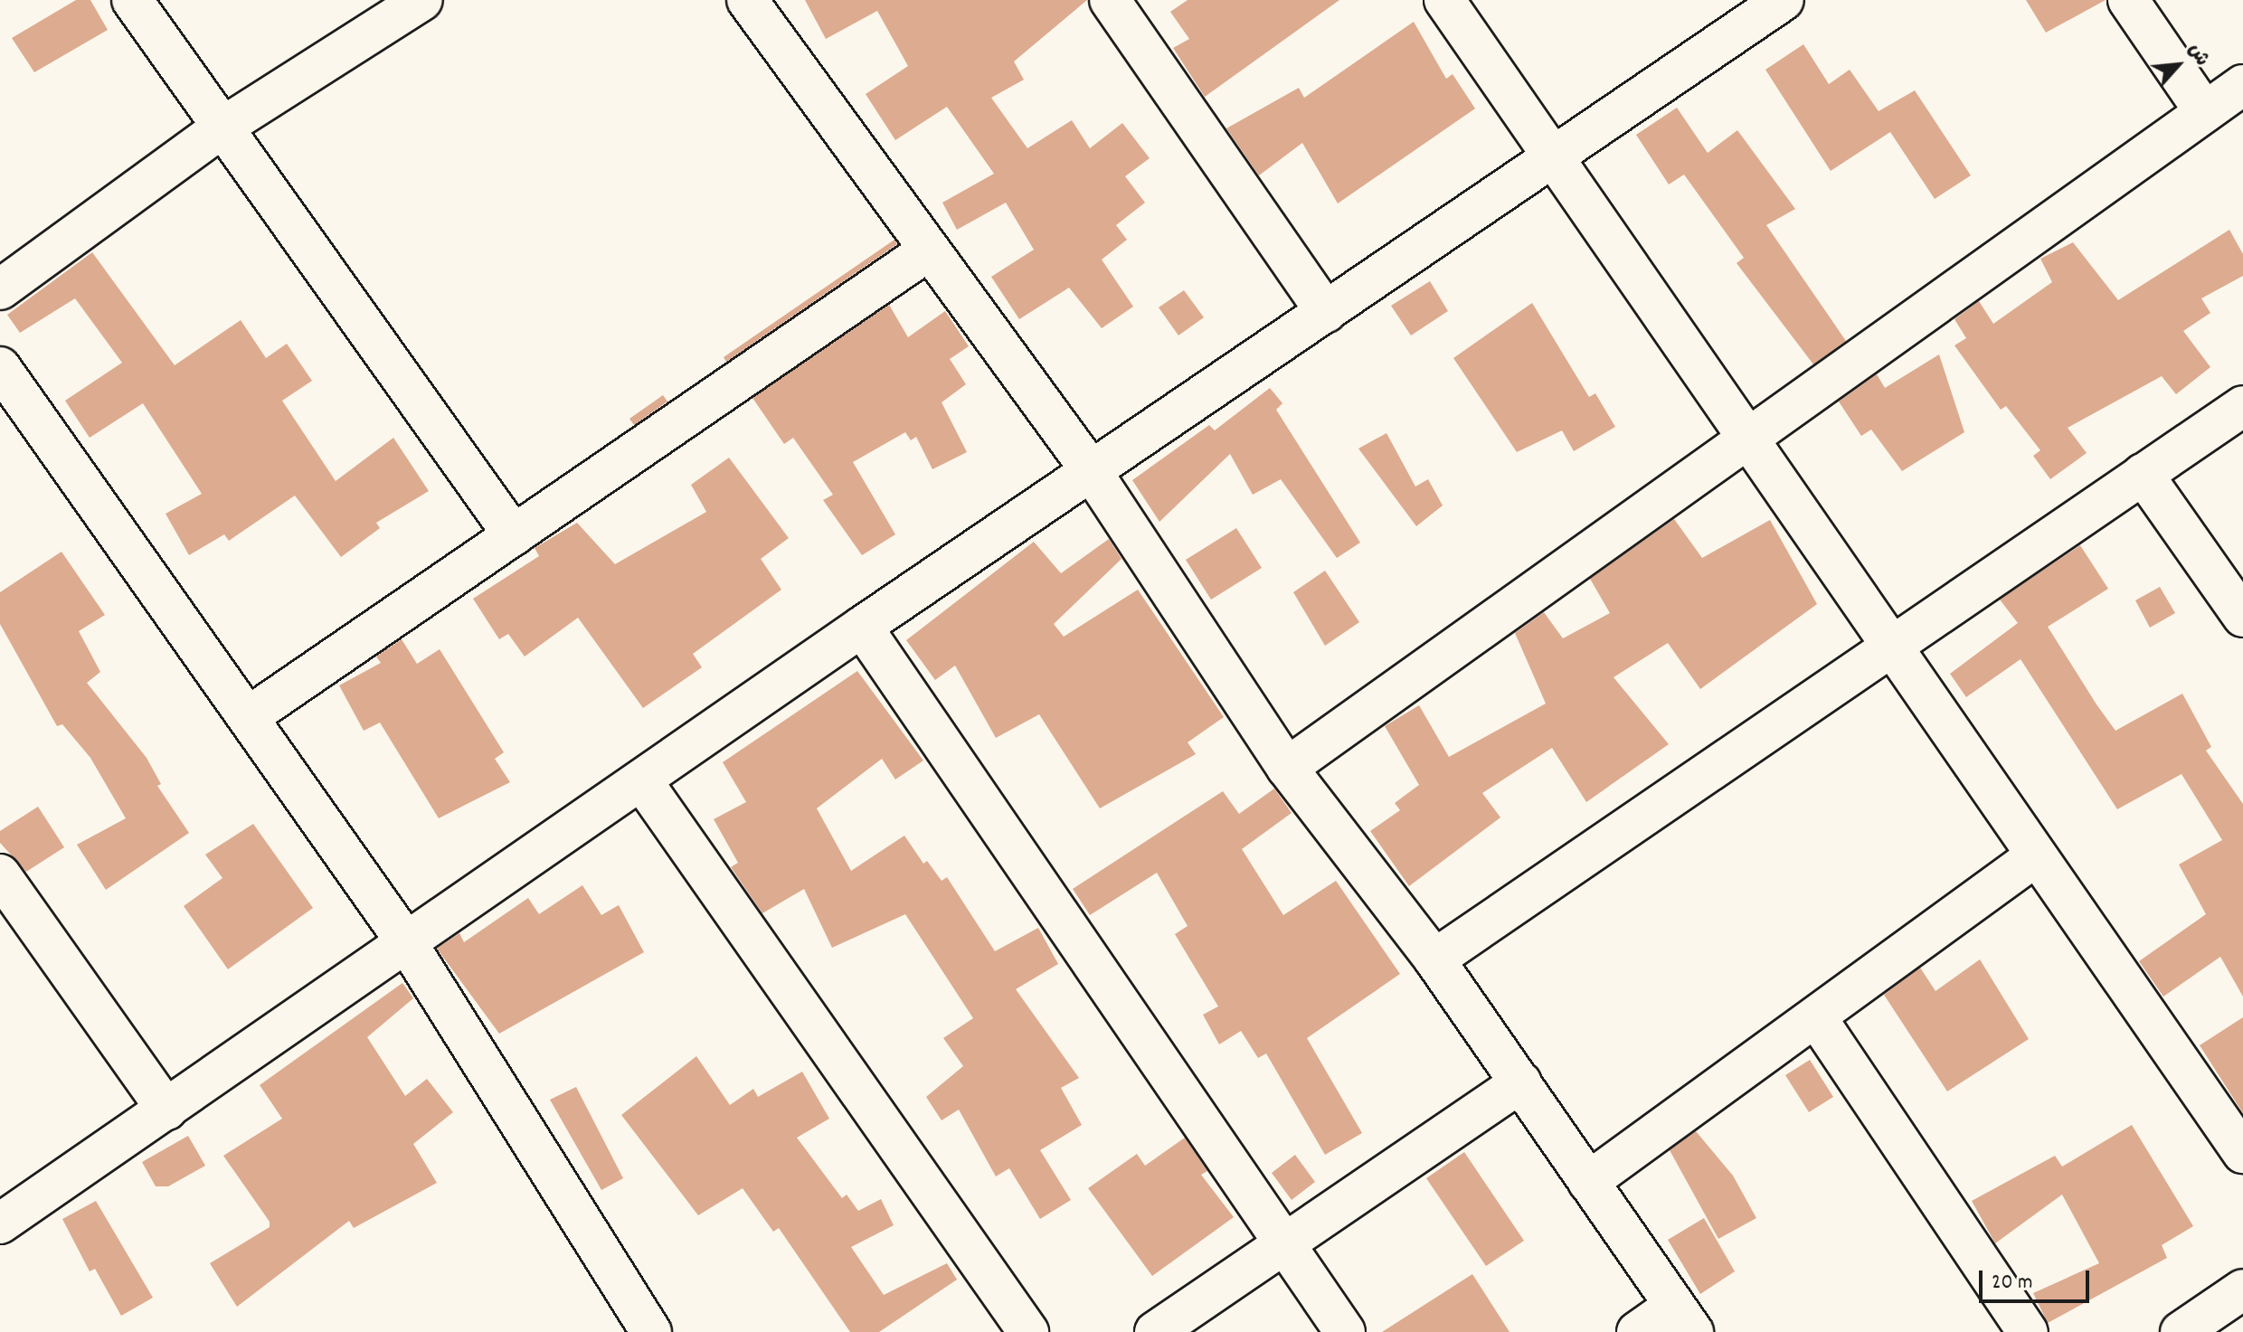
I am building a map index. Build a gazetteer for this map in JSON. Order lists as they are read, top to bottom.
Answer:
{
  "scale_bar": "20 m",
  "north": "top right"
}
